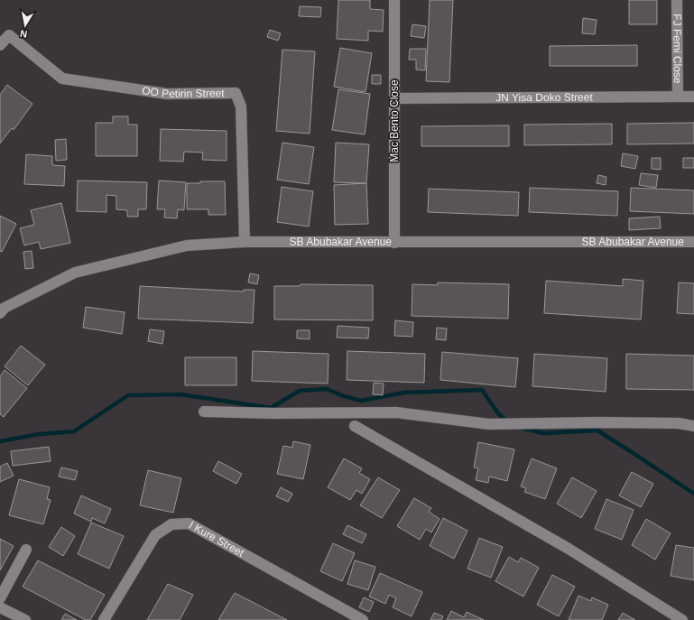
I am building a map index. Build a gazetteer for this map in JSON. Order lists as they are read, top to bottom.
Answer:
{
  "streets": {
    "street": [
      "FJ Femi Close",
      "OO Petirin Street",
      "JN Yisa Doko Street",
      "Mac Bento Close",
      "SB Abubakar Avenue",
      "I Kure Street"
    ]
  },
  "crossings": [
    ["FJ Femi Close", "JN Yisa Doko Street"],
    ["OO Petirin Street", "SB Abubakar Avenue"],
    ["JN Yisa Doko Street", "Mac Bento Close"],
    ["Mac Bento Close", "SB Abubakar Avenue"]
  ],
  "north": "bottom"
}
